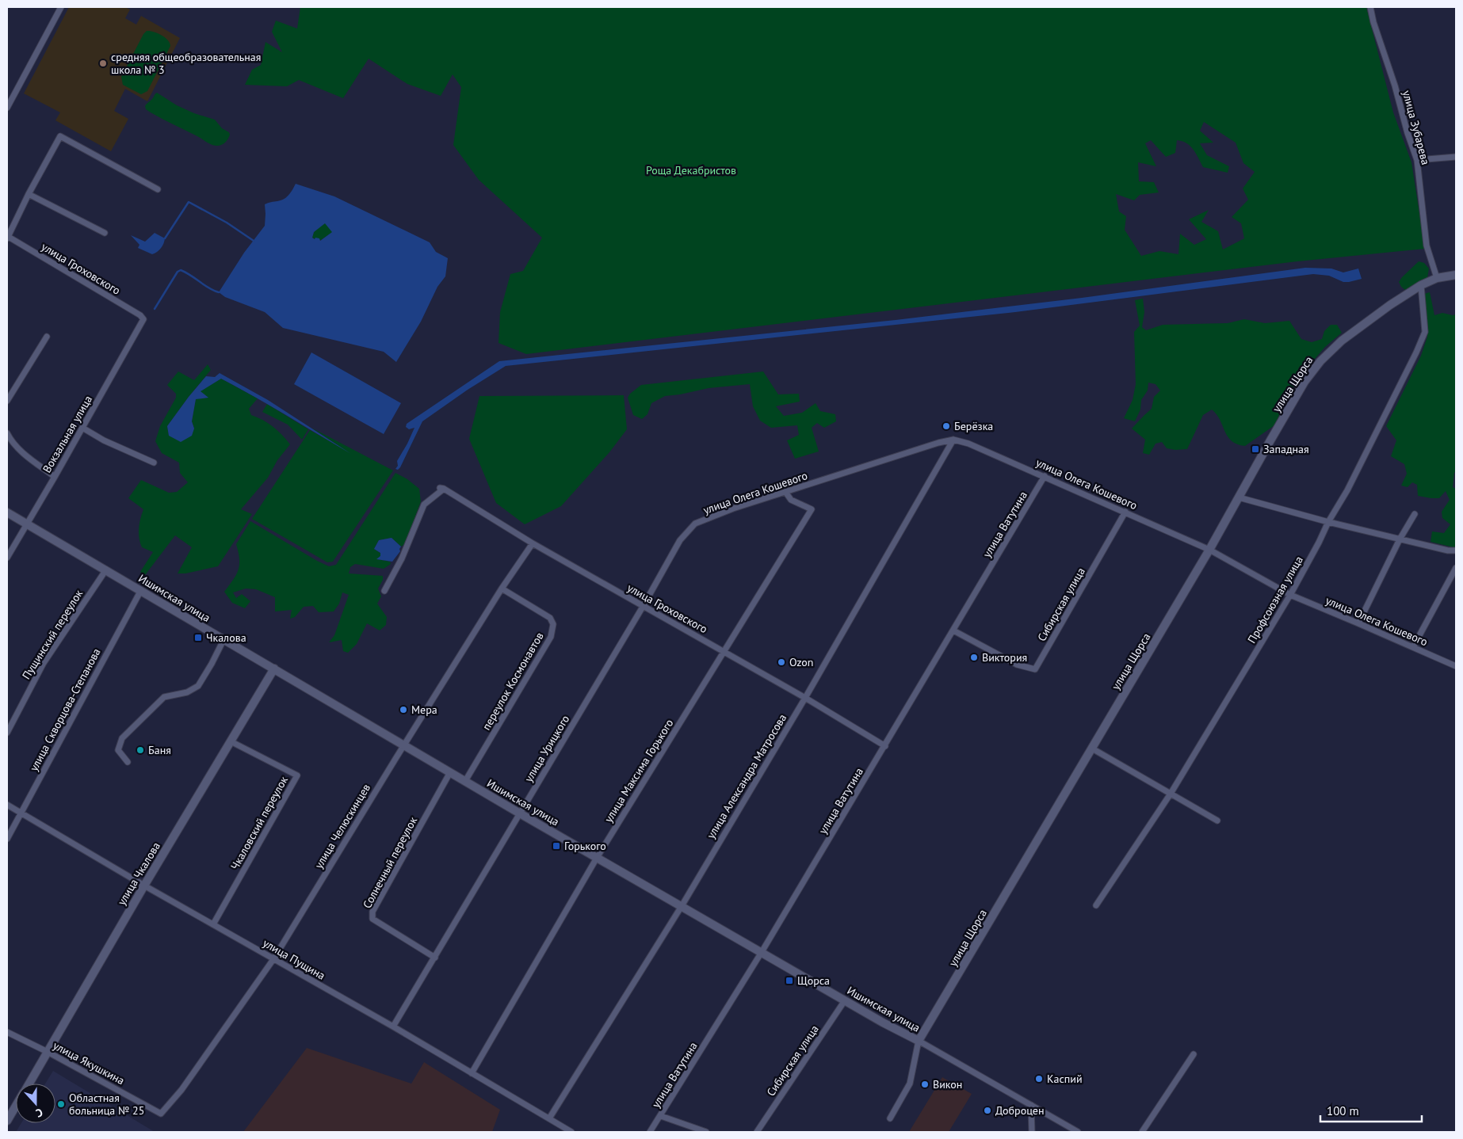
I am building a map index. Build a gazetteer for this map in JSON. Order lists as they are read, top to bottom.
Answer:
{
  "streets": {
    "main road": ["улица Щорса", "Ишимская улица", "улица Чкалова"],
    "street": [
      "улица Зубарева",
      "улица Гроховского",
      "Вокзальная улица",
      "улица Олега Кошевого",
      "улица Ватутина",
      "Профсоюзная улица",
      "Сибирская улица",
      "Пущинский переулок",
      "переулок Космонавтов",
      "улица Скворцова-Степанова",
      "улица Урицкого",
      "улица Максима Горького",
      "улица Александра Матросова",
      "Чкаловский переулок",
      "улица Челюскинцев",
      "Солнечный переулок",
      "улица Пущина",
      "улица Якушкина"
    ]
  },
  "crossings": [
    ["улица Зубарева", "улица Щорса"],
    ["улица Гроховского", "Вокзальная улица"],
    ["улица Гроховского", "улица Ватутина"],
    ["улица Гроховского", "улица Урицкого"],
    ["улица Гроховского", "улица Максима Горького"],
    ["улица Гроховского", "улица Александра Матросова"],
    ["улица Гроховского", "улица Челюскинцев"],
    ["улица Щорса", "улица Олега Кошевого"],
    ["улица Щорса", "Ишимская улица"],
    ["улица Щорса", "Профсоюзная улица"],
    ["Вокзальная улица", "Ишимская улица"],
    ["улица Олега Кошевого", "улица Ватутина"],
    ["улица Олега Кошевого", "Профсоюзная улица"],
    ["улица Олега Кошевого", "Сибирская улица"],
    ["улица Олега Кошевого", "улица Урицкого"],
    ["улица Олега Кошевого", "улица Максима Горького"],
    ["улица Олега Кошевого", "улица Александра Матросова"],
    ["улица Ватутина", "Ишимская улица"],
    ["улица Ватутина", "Сибирская улица"],
    ["Ишимская улица", "Сибирская улица"],
    ["Ишимская улица", "Пущинский переулок"],
    ["Ишимская улица", "переулок Космонавтов"],
    ["Ишимская улица", "улица Скворцова-Степанова"],
    ["Ишимская улица", "улица Урицкого"],
    ["Ишимская улица", "улица Максима Горького"],
    ["Ишимская улица", "улица Александра Матросова"],
    ["Ишимская улица", "улица Челюскинцев"],
    ["Ишимская улица", "Солнечный переулок"],
    ["Ишимская улица", "улица Чкалова"],
    ["переулок Космонавтов", "улица Челюскинцев"],
    ["улица Скворцова-Степанова", "улица Пущина"],
    ["улица Урицкого", "Солнечный переулок"],
    ["улица Урицкого", "улица Пущина"],
    ["улица Максима Горького", "улица Пущина"],
    ["улица Александра Матросова", "улица Пущина"],
    ["Чкаловский переулок", "улица Чкалова"],
    ["Чкаловский переулок", "улица Пущина"],
    ["улица Челюскинцев", "улица Пущина"],
    ["улица Челюскинцев", "улица Якушкина"],
    ["улица Чкалова", "улица Пущина"],
    ["улица Чкалова", "улица Якушкина"]
  ],
  "parks": ["Роща Декабристов"],
  "places": {
    "other": [
      "средняя общеобразовательная школа № 3",
      "Берёзка",
      "Виктория",
      "Ozon",
      "Мера",
      "Баня",
      "Каспий",
      "Викон",
      "Областная больница № 25",
      "Доброцен"
    ],
    "transit": [
      "Западная",
      "Чкалова",
      "Горького",
      "Щорса"
    ]
  },
  "scale_bar": "100 m",
  "north": "bottom"
}
